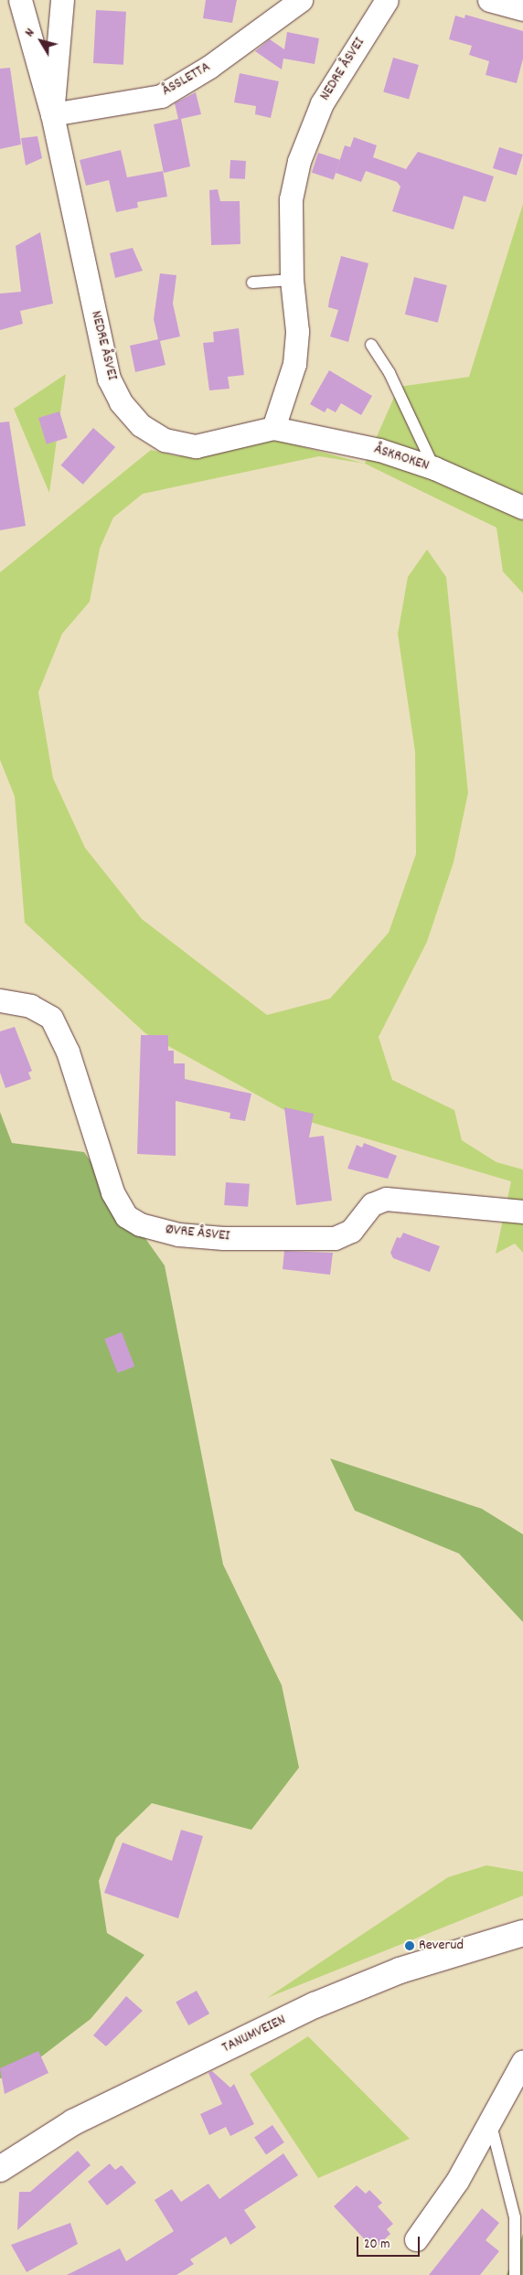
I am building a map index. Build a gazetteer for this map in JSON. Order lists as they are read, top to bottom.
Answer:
{
  "streets": {
    "main road": ["TANUMVEIEN"],
    "street": [
      "NEDRE ÅSVEI",
      "ÅSSLETTA",
      "ÅSKROKEN",
      "ØVRE ÅSVEI"
    ]
  },
  "crossings": [
    ["NEDRE ÅSVEI", "ÅSSLETTA"],
    ["NEDRE ÅSVEI", "ÅSKROKEN"]
  ],
  "places": ["Reverud"],
  "scale_bar": "20 m",
  "north": "top left"
}
